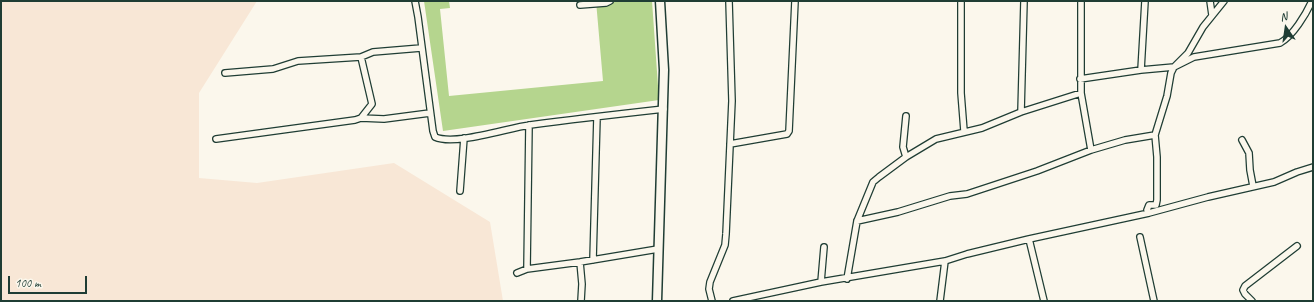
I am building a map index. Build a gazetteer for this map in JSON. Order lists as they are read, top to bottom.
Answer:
{
  "scale_bar": "100 m",
  "north": "top"
}
